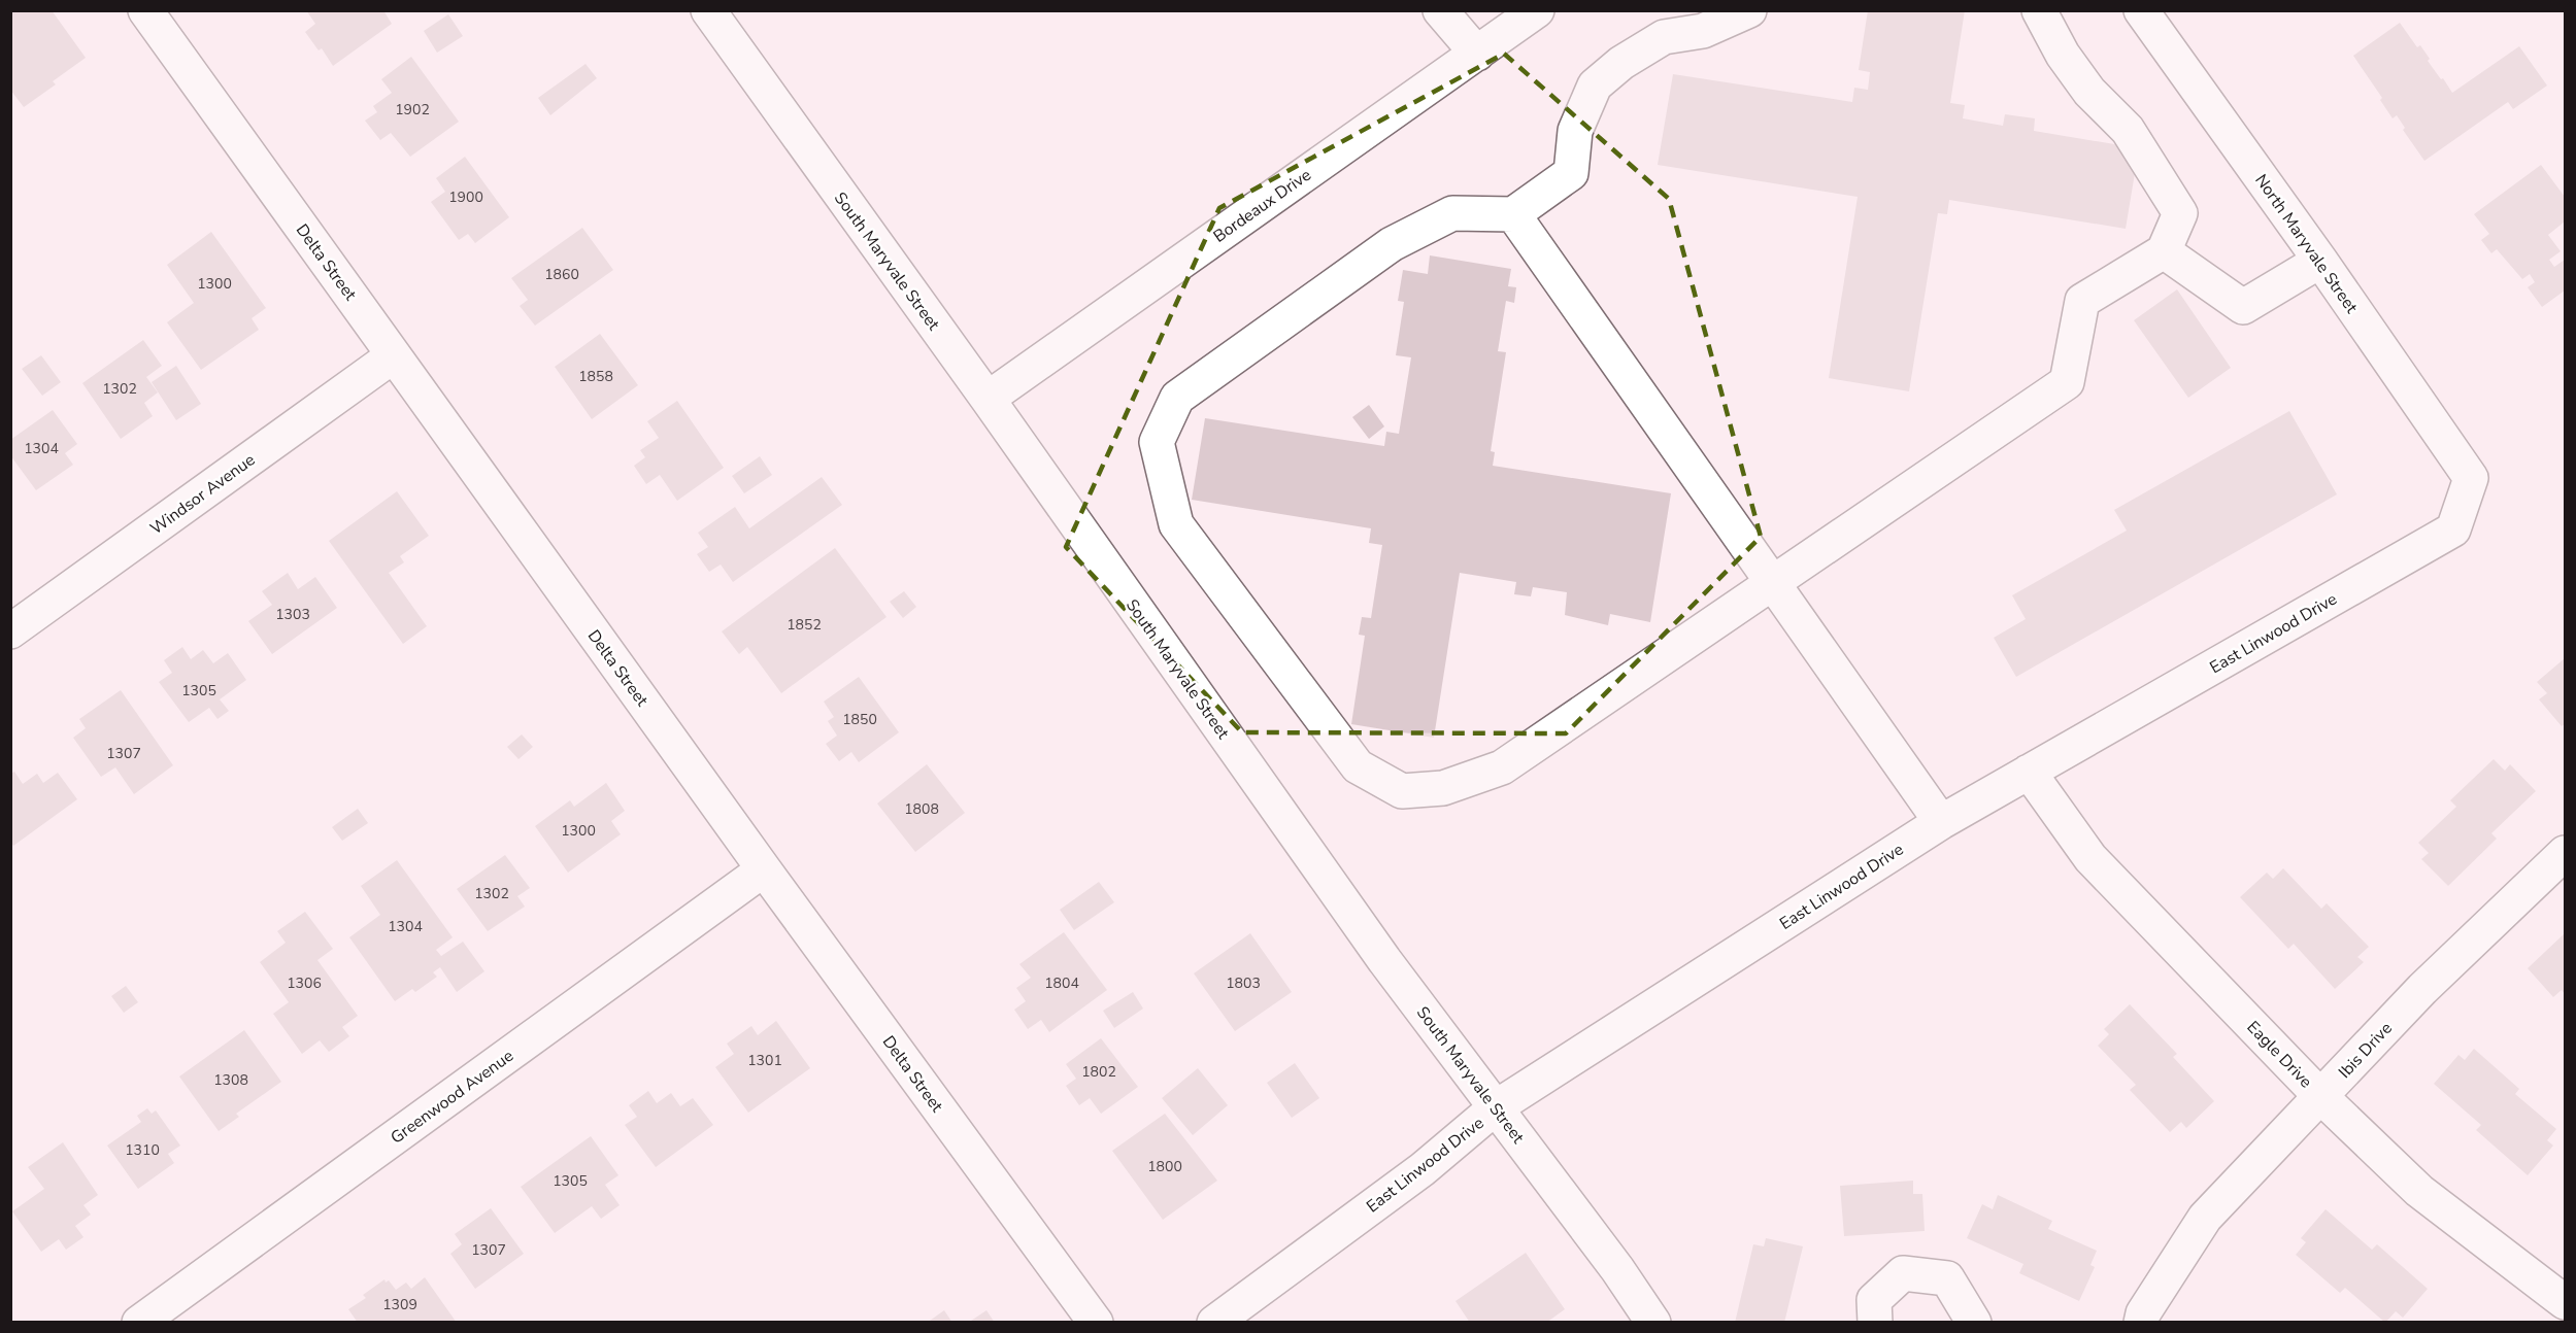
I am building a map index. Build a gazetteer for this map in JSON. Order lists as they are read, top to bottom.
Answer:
{
  "streets": {
    "street": [
      "Bordeaux Drive",
      "North Maryvale Street",
      "South Maryvale Street",
      "Delta Street",
      "Windsor Avenue",
      "East Linwood Drive",
      "Ibis Drive",
      "Eagle Drive",
      "Greenwood Avenue"
    ]
  },
  "crossings": [
    ["Bordeaux Drive", "South Maryvale Street"],
    ["North Maryvale Street", "East Linwood Drive"],
    ["South Maryvale Street", "East Linwood Drive"],
    ["Delta Street", "Windsor Avenue"],
    ["Delta Street", "Greenwood Avenue"],
    ["East Linwood Drive", "Eagle Drive"],
    ["Ibis Drive", "Eagle Drive"]
  ],
  "house_numbers": [
    "1902",
    "1900",
    "1860",
    "1300",
    "1858",
    "1302",
    "1304",
    "1303",
    "1852",
    "1305",
    "1850",
    "1307",
    "1808",
    "1300",
    "1302",
    "1304",
    "1306",
    "1804",
    "1803",
    "1301",
    "1802",
    "1308",
    "1310",
    "1800",
    "1305",
    "1307",
    "1309"
  ]
}
